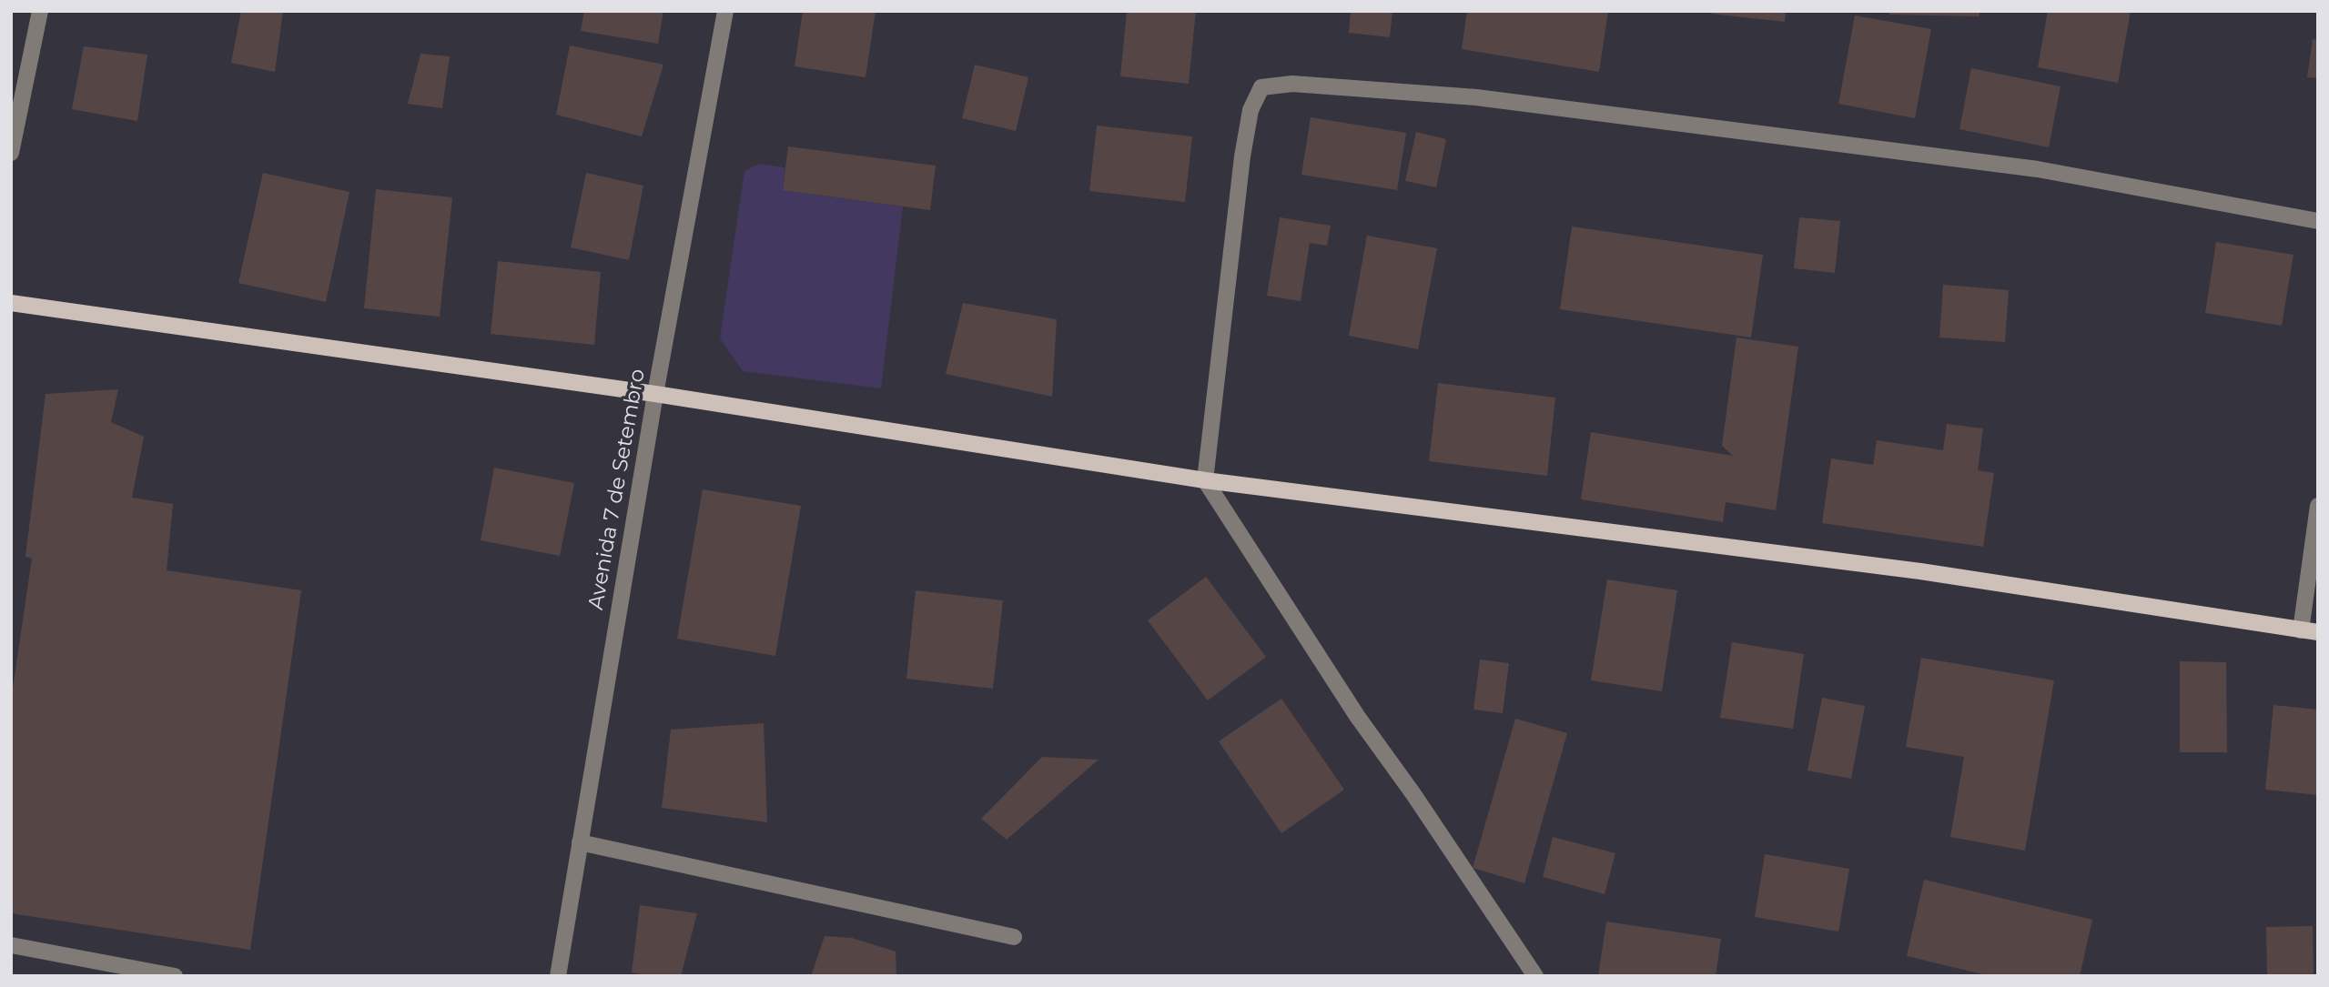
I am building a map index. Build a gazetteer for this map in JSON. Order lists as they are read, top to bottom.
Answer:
{
  "streets": {
    "street": ["Avenida 7 de Setembro"]
  }
}
